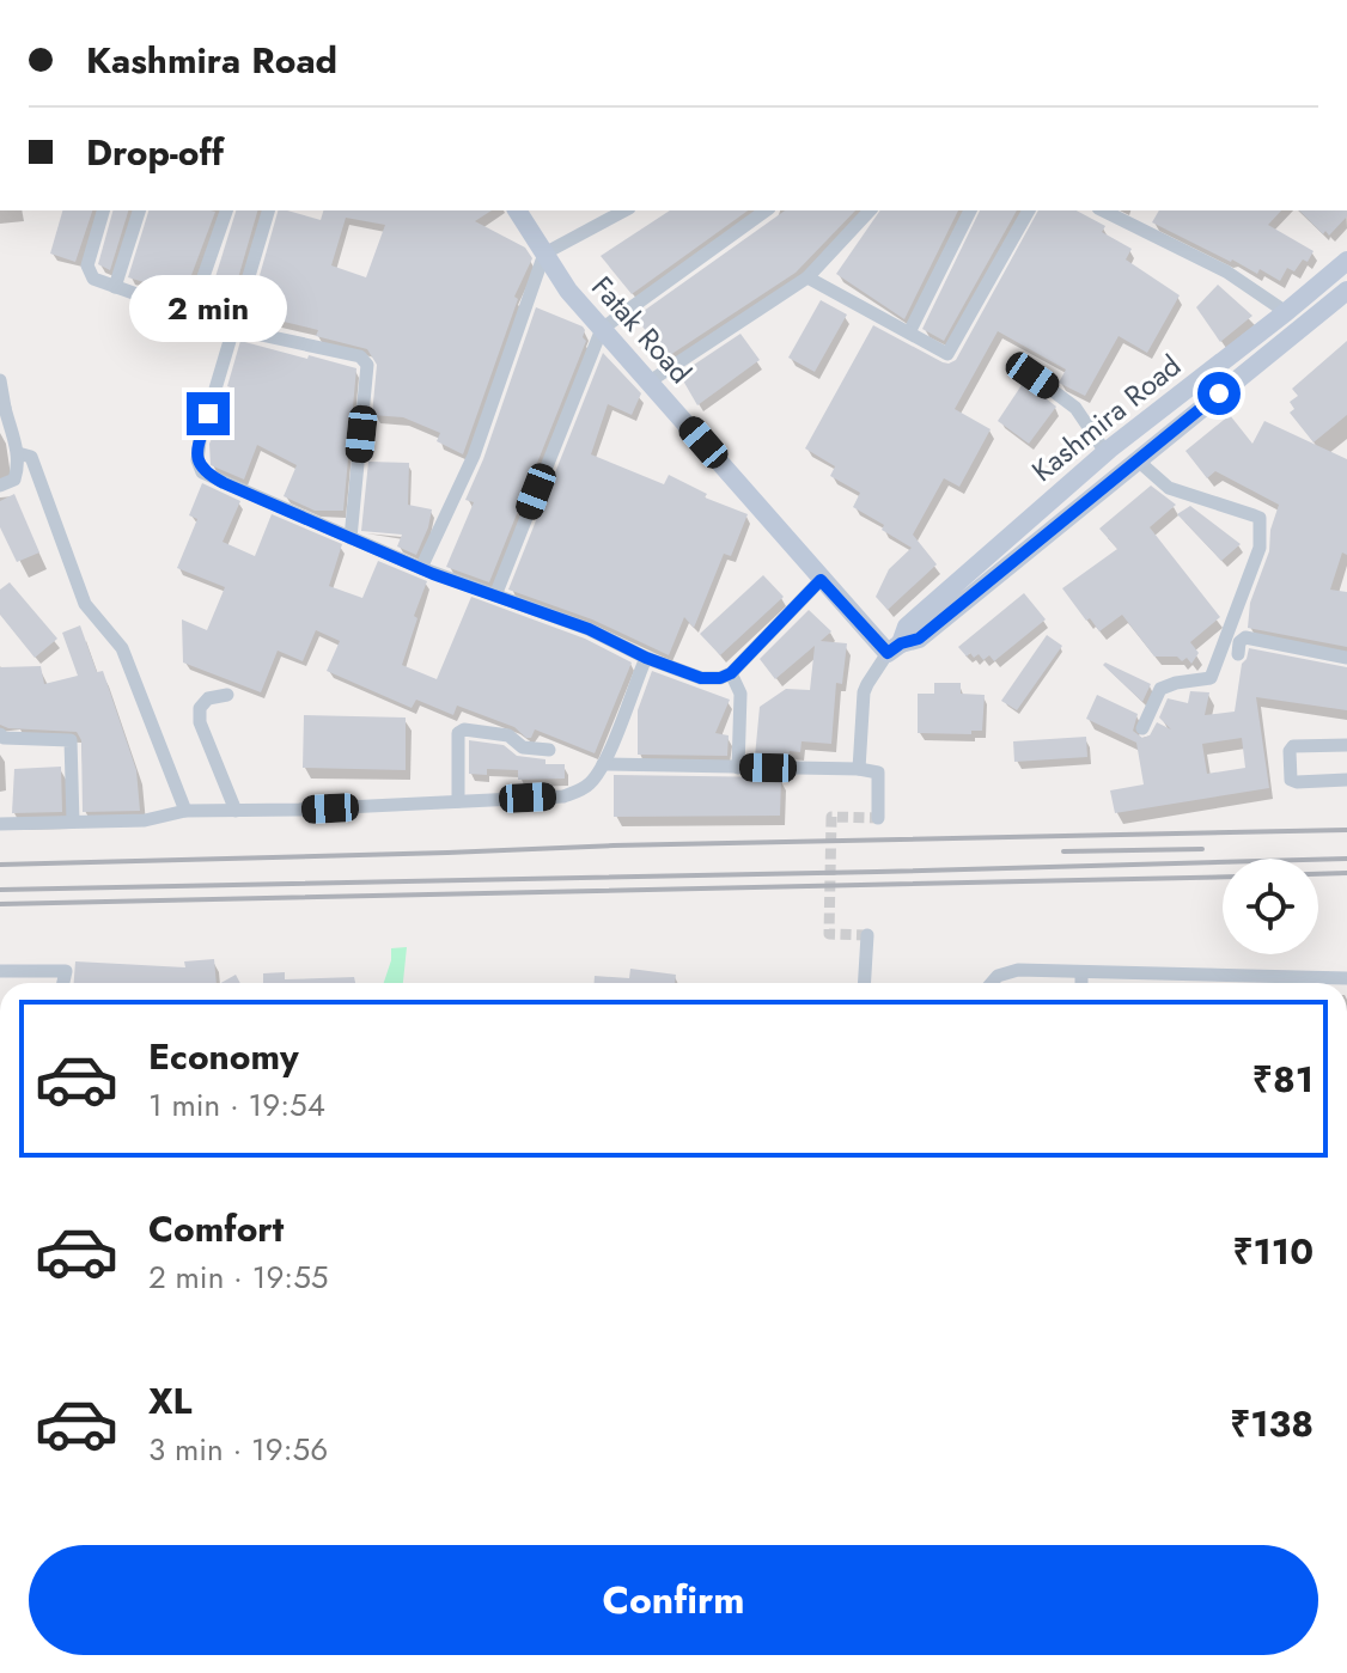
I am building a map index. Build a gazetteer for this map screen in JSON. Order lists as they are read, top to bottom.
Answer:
{
  "streets": {
    "main road": ["Fatak Road", "Kashmira Road"]
  },
  "crossings": [
    ["Fatak Road", "Kashmira Road"]
  ],
  "page": {
    "banner": ["Kashmira Road", "Drop-off"],
    "bubble": "2 min",
    "list": [
      {
        "name": "Economy",
        "note": "1 min · 19:54",
        "value": "₹81"
      },
      {
        "name": "Comfort",
        "note": "2 min · 19:55",
        "value": "₹110"
      },
      {
        "name": "XL",
        "note": "3 min · 19:56",
        "value": "₹138"
      }
    ],
    "buttons": "Confirm"
  }
}
